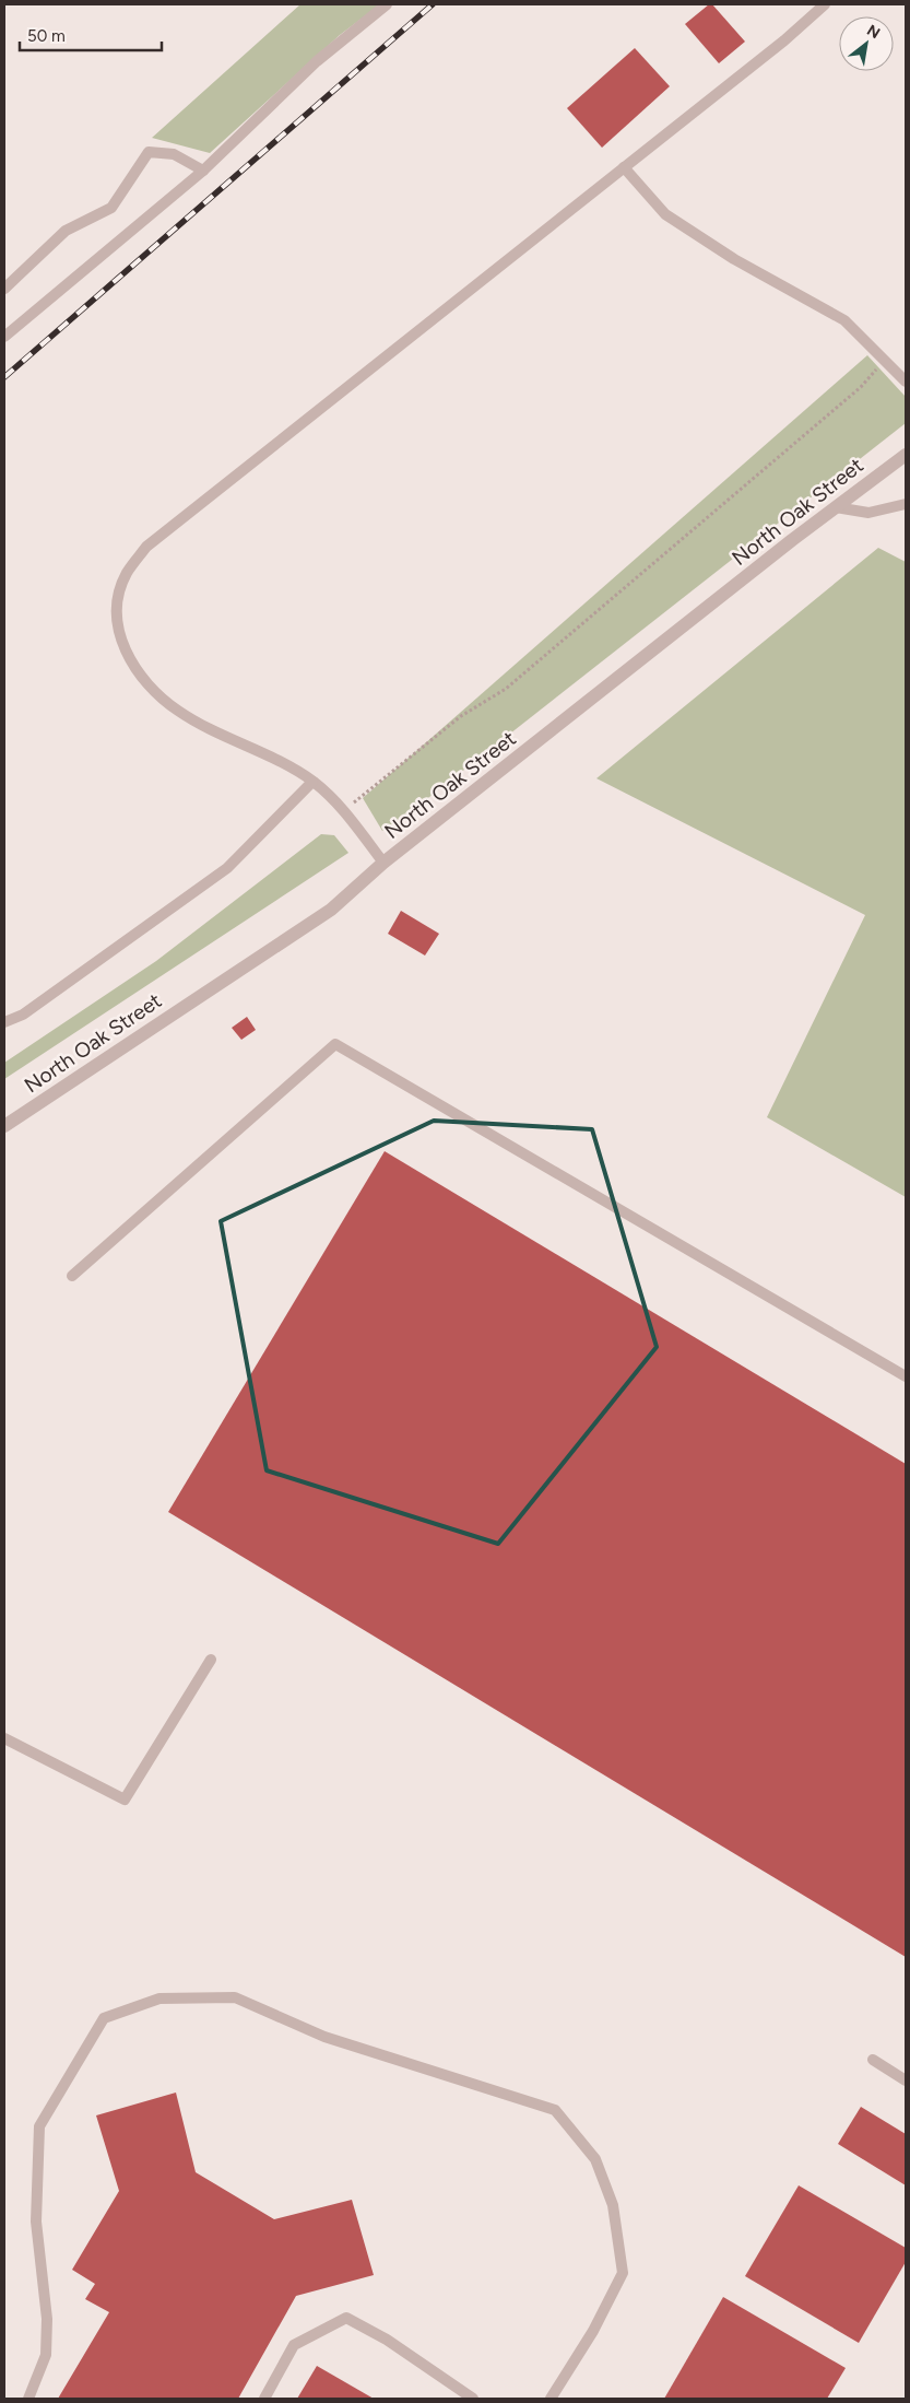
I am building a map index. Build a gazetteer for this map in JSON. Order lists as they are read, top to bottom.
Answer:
{
  "streets": {
    "street": ["North Oak Street"]
  },
  "scale_bar": "50 m",
  "north": "top right"
}
